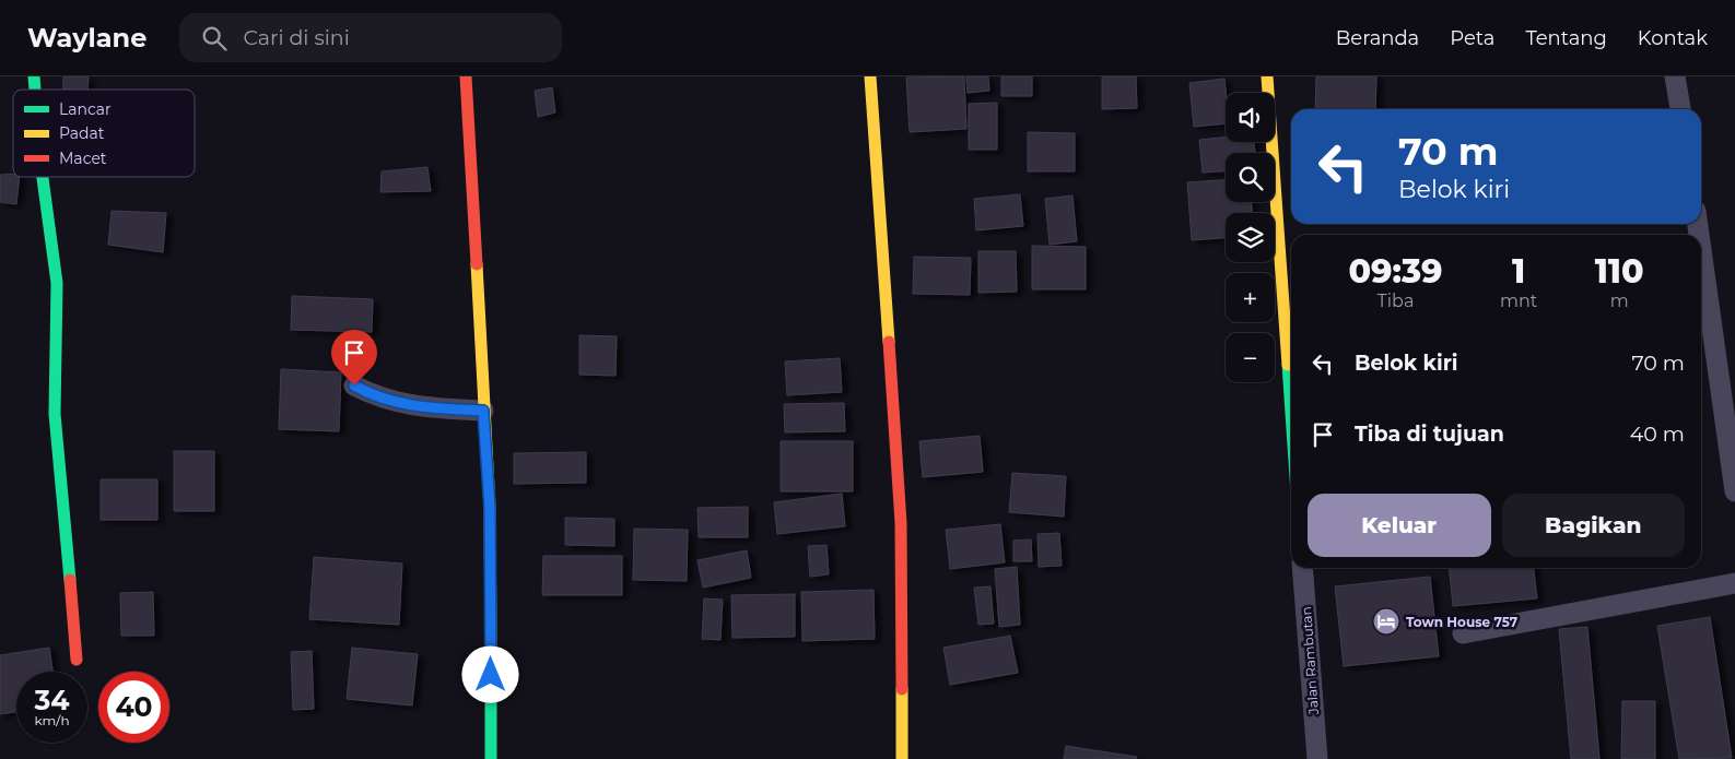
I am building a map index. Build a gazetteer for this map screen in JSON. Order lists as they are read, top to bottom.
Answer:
{
  "streets": {
    "street": ["Jalan Rambutan"]
  },
  "places": {
    "hotel": ["Town House 757"]
  },
  "legend": ["Lancar", "Padat", "Macet"],
  "page": {
    "header": "Waylane",
    "search": "Cari di sini",
    "nav": [
      "Beranda",
      "Peta",
      "Tentang",
      "Kontak"
    ],
    "map_buttons": ["+", "−"],
    "turn": ["70 m", "Belok kiri"],
    "eta": [
      "09:39",
      "Tiba",
      "1",
      "mnt",
      "110",
      "m"
    ],
    "list": [
      {
        "name": "Belok kiri",
        "value": "70 m"
      },
      {
        "name": "Tiba di tujuan",
        "value": "40 m"
      }
    ],
    "buttons": ["Keluar", "Bagikan"],
    "speed": "34 km/h",
    "limit": "40"
  }
}
